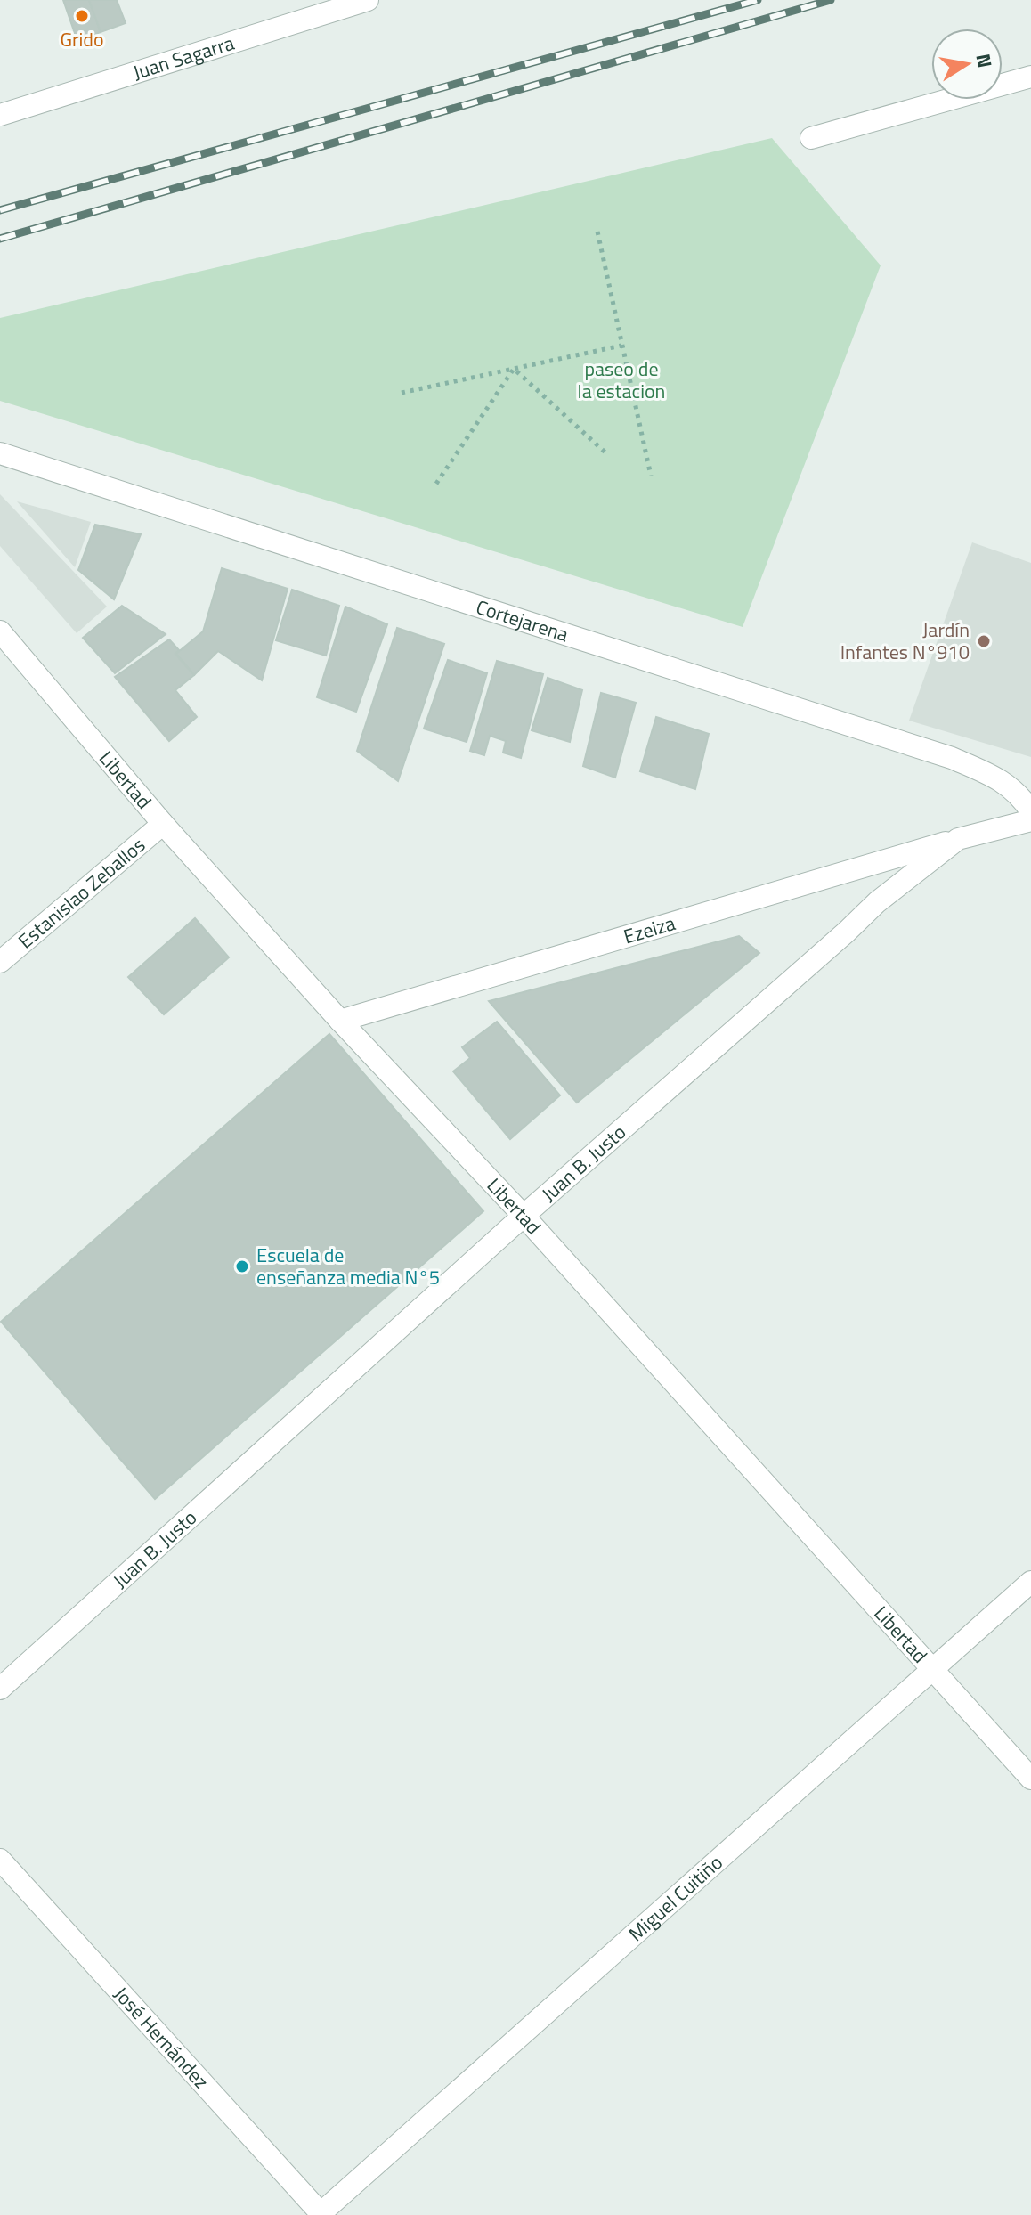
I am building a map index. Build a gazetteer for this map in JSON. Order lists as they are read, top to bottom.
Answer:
{
  "streets": {
    "street": [
      "Juan Sagarra",
      "Cortejarena",
      "Libertad",
      "Estanislao Zeballos",
      "Ezeiza",
      "Juan B. Justo",
      "Miguel Cuitiño",
      "José Hernández"
    ]
  },
  "crossings": [
    ["Libertad", "Estanislao Zeballos"],
    ["Libertad", "Ezeiza"],
    ["Libertad", "Juan B. Justo"],
    ["Libertad", "Miguel Cuitiño"],
    ["Ezeiza", "Juan B. Justo"],
    ["Miguel Cuitiño", "José Hernández"]
  ],
  "parks": ["paseo de la estacion"],
  "places": ["Grido", "Jardín Infantes N°910", "Escuela de enseñanza media N°5"],
  "north": "right"
}
